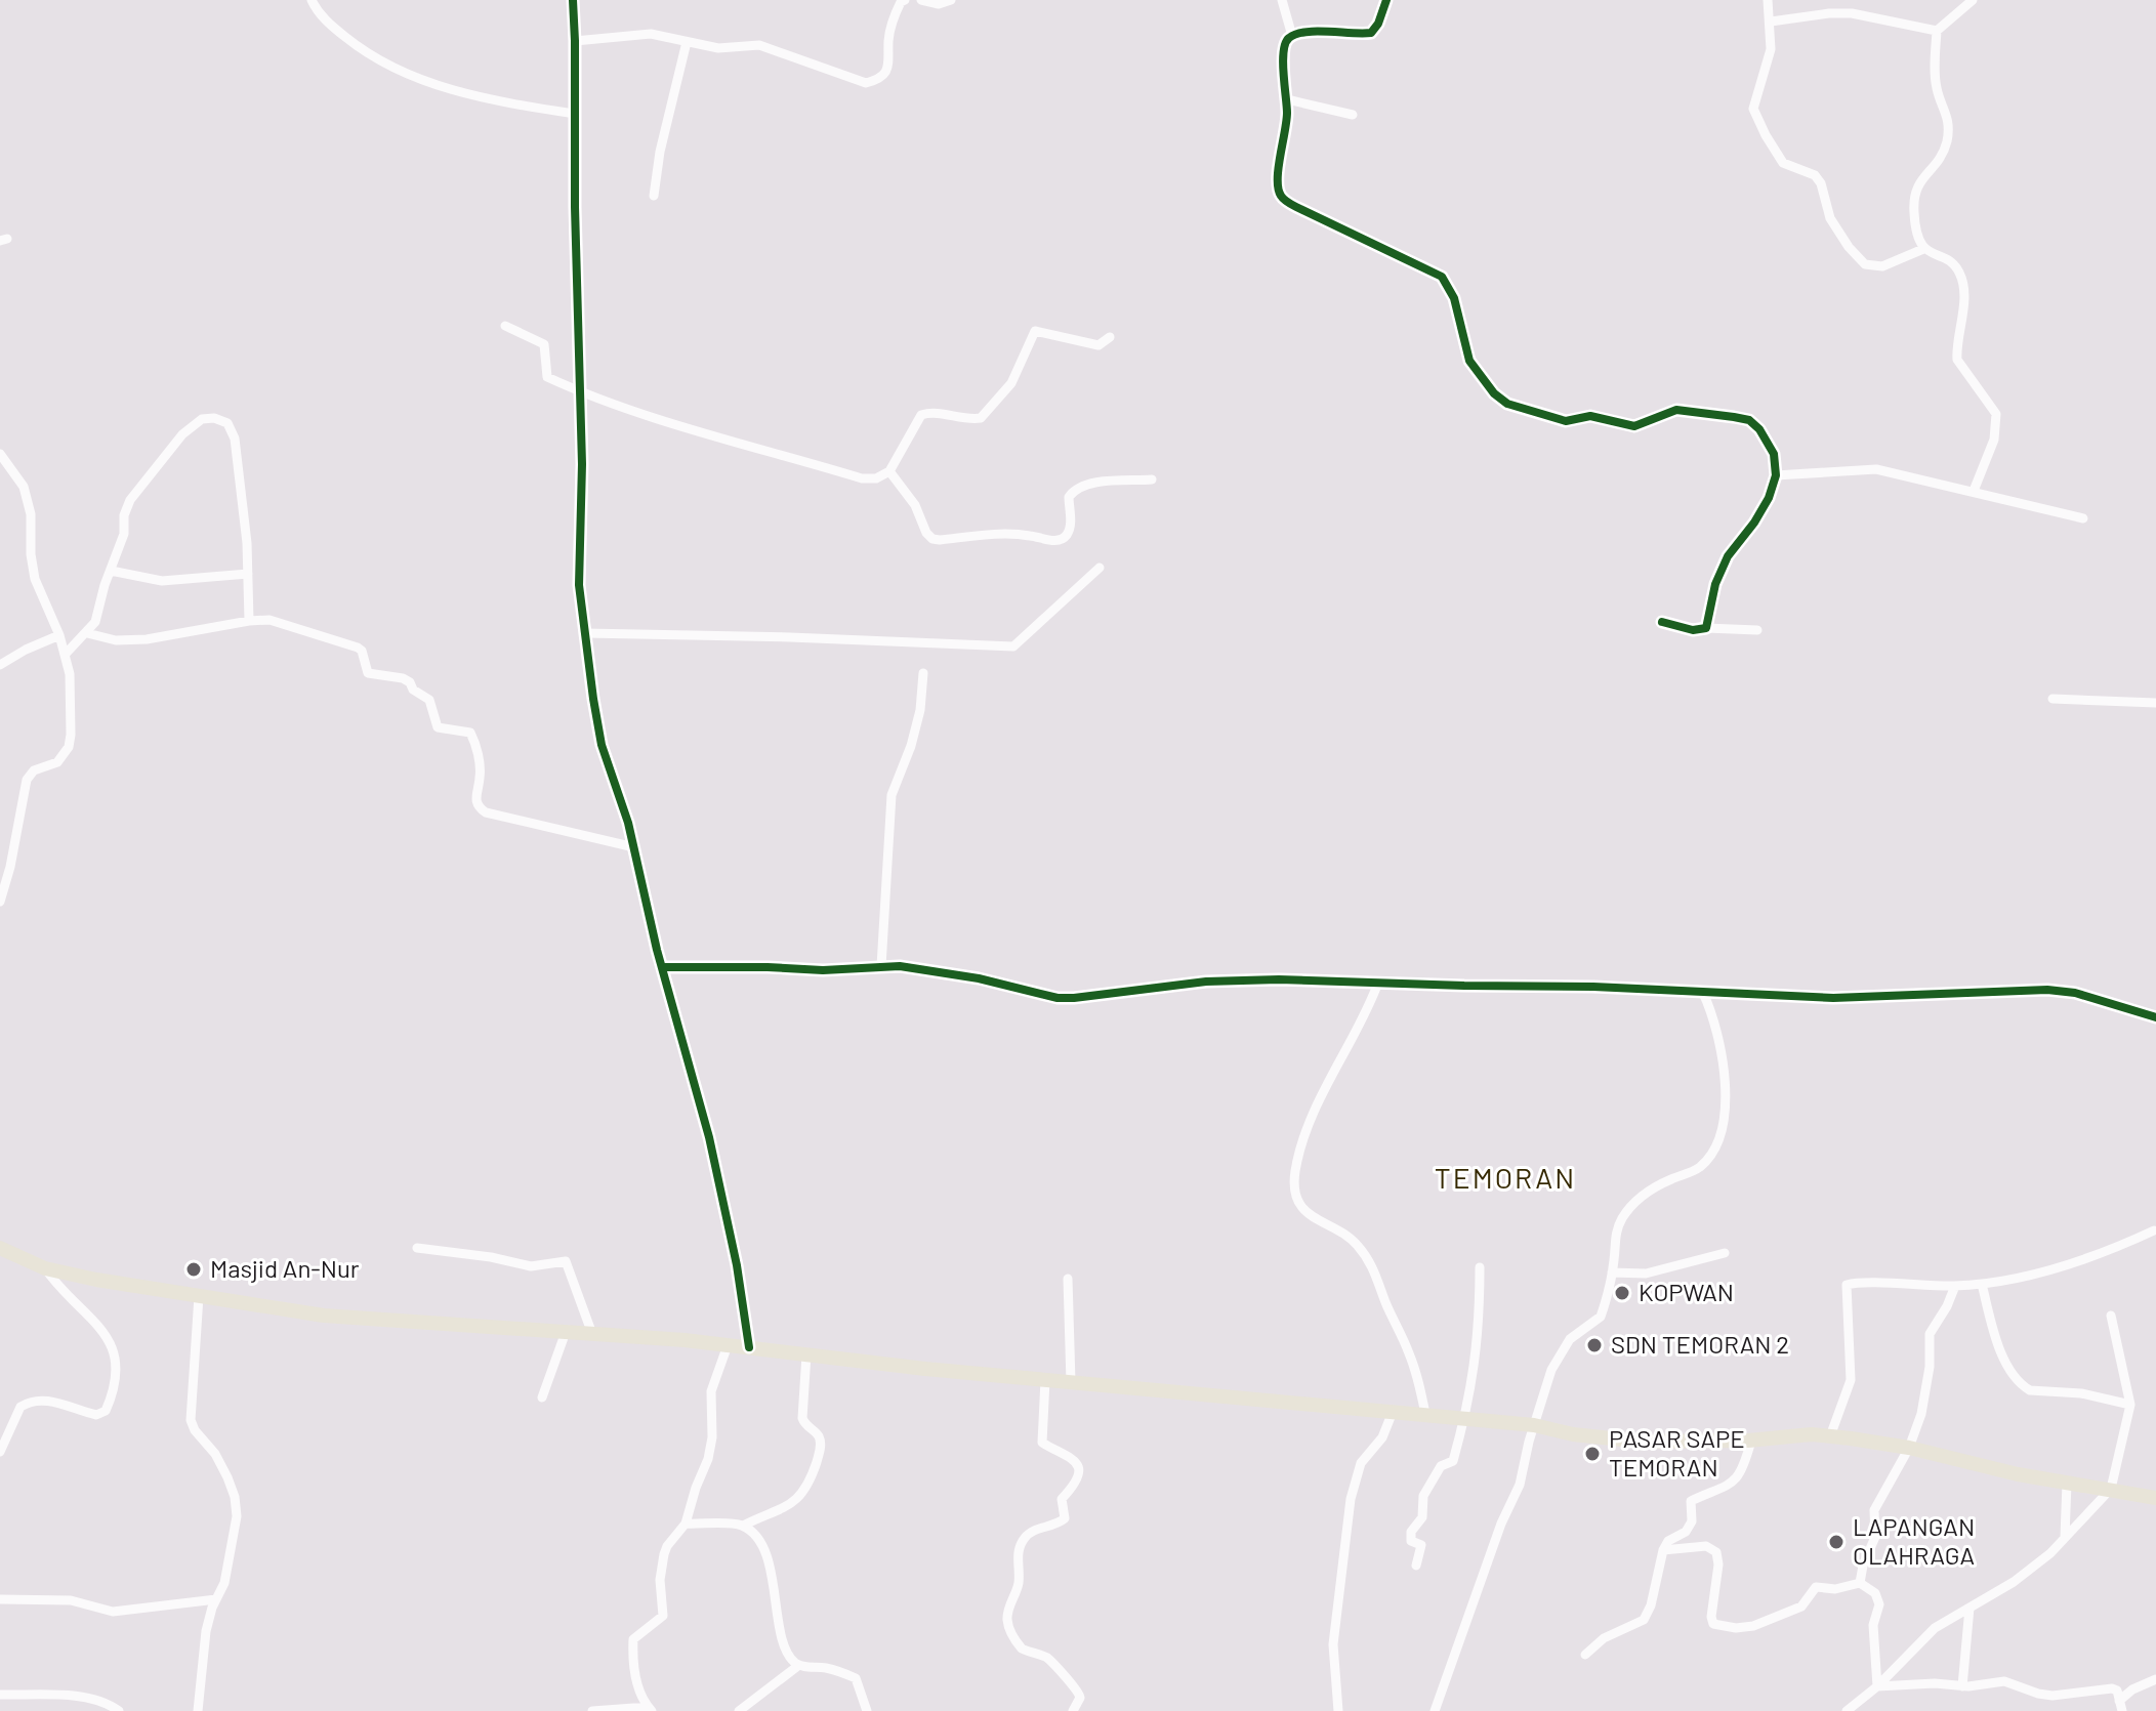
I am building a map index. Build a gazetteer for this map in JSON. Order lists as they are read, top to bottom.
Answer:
{
  "districts": ["TEMORAN"],
  "places": [
    "Masjid An-Nur",
    "KOPWAN",
    "SDN TEMORAN 2",
    "PASAR SAPE TEMORAN",
    "LAPANGAN OLAHRAGA"
  ]
}
